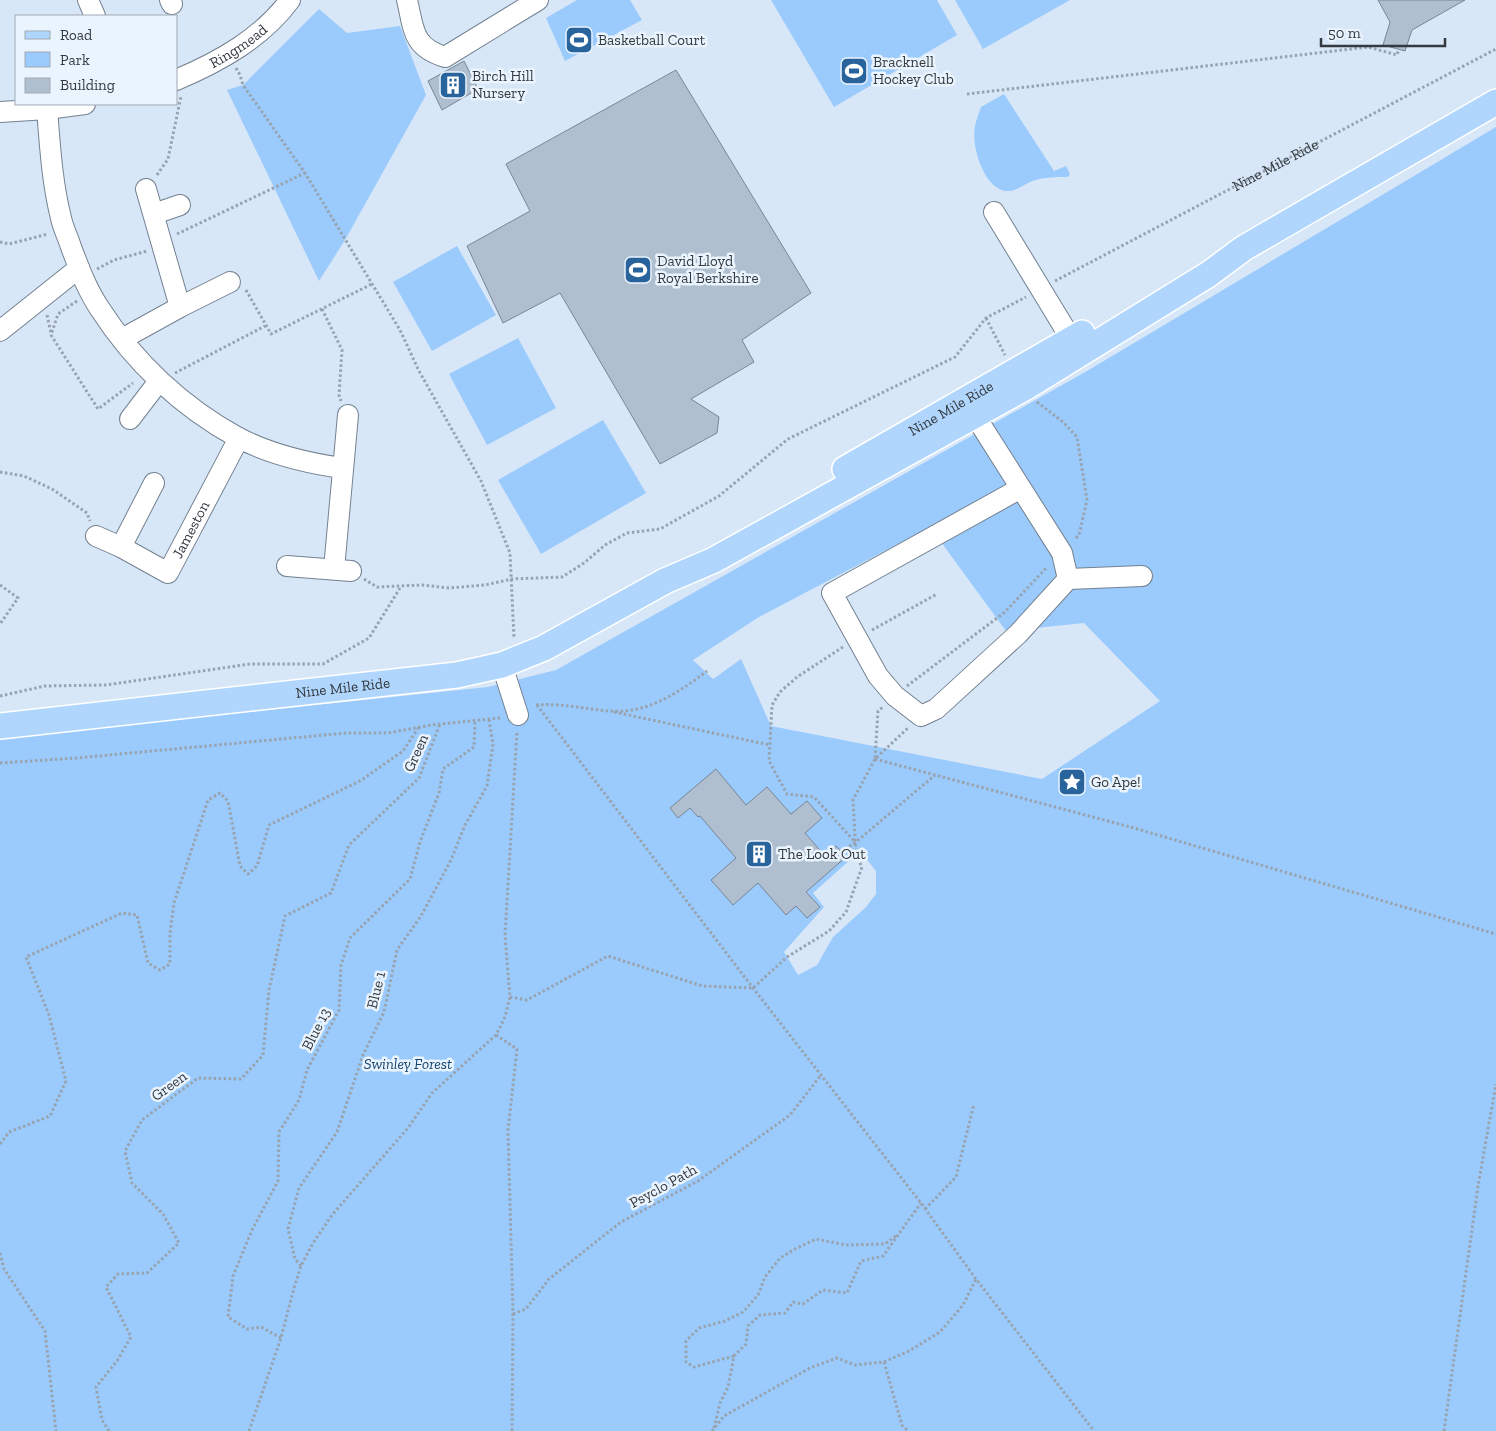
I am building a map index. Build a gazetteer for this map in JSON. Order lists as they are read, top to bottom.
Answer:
{
  "streets": {
    "main road": ["Nine Mile Ride"],
    "street": ["Ringmead", "Jameston"],
    "path": [
      "Green",
      "Blue 1",
      "Blue 13",
      "Psyclo Path"
    ]
  },
  "parks": ["Swinley Forest"],
  "places": {
    "sports": ["Basketball Court", "Bracknell Hockey Club", "David Lloyd Royal Berkshire"],
    "building": ["Birch Hill Nursery", "The Look Out"],
    "place": ["Go Ape!"]
  },
  "legend": ["Road", "Park", "Building"],
  "scale_bar": "50 m"
}
